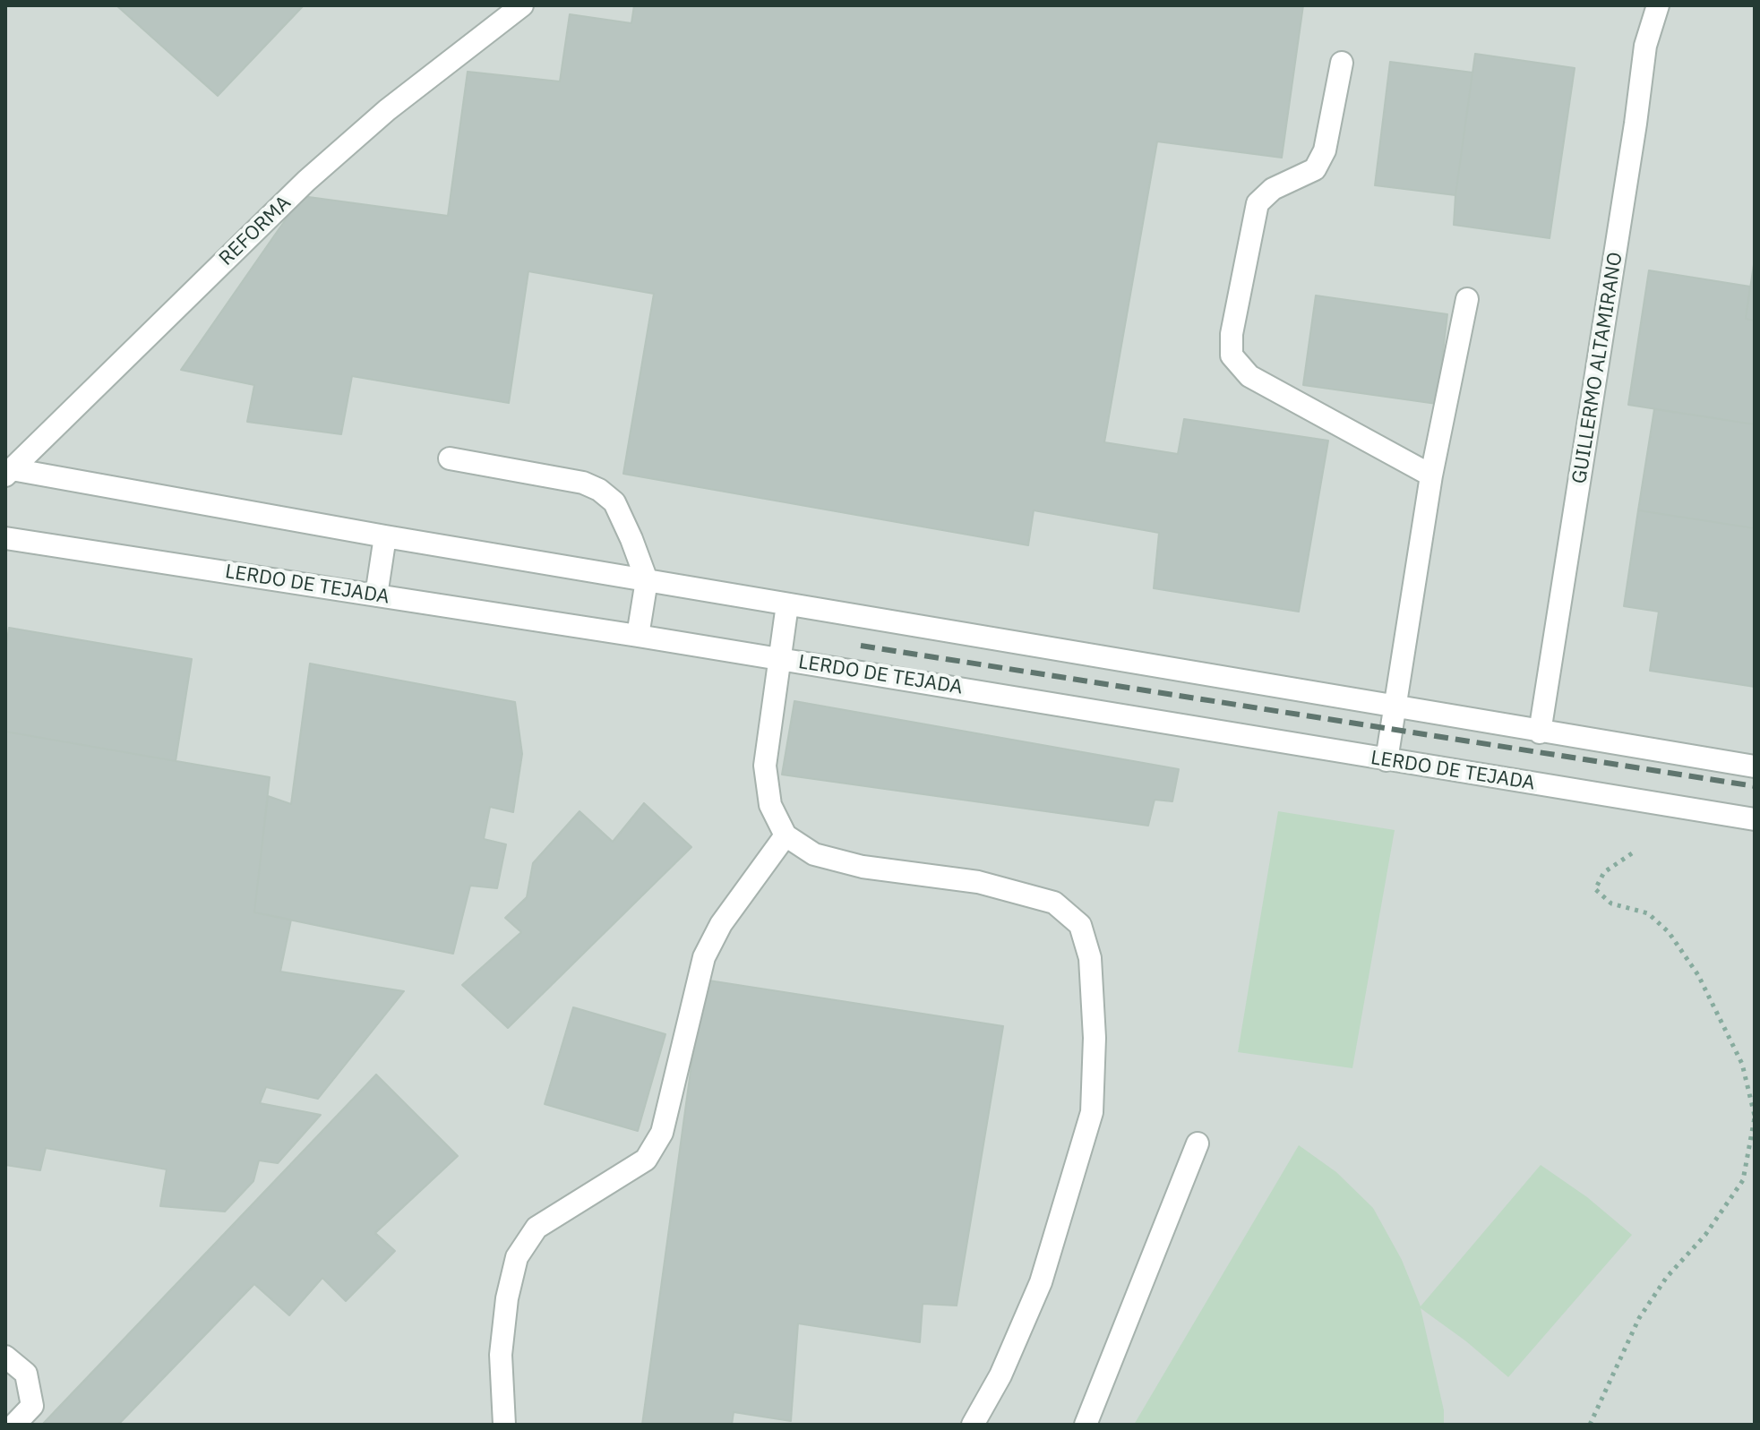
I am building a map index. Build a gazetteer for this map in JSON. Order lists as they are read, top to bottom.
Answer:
{
  "streets": {
    "lane": ["REFORMA", "GUILLERMO ALTAMIRANO", "LERDO DE TEJADA"]
  }
}
